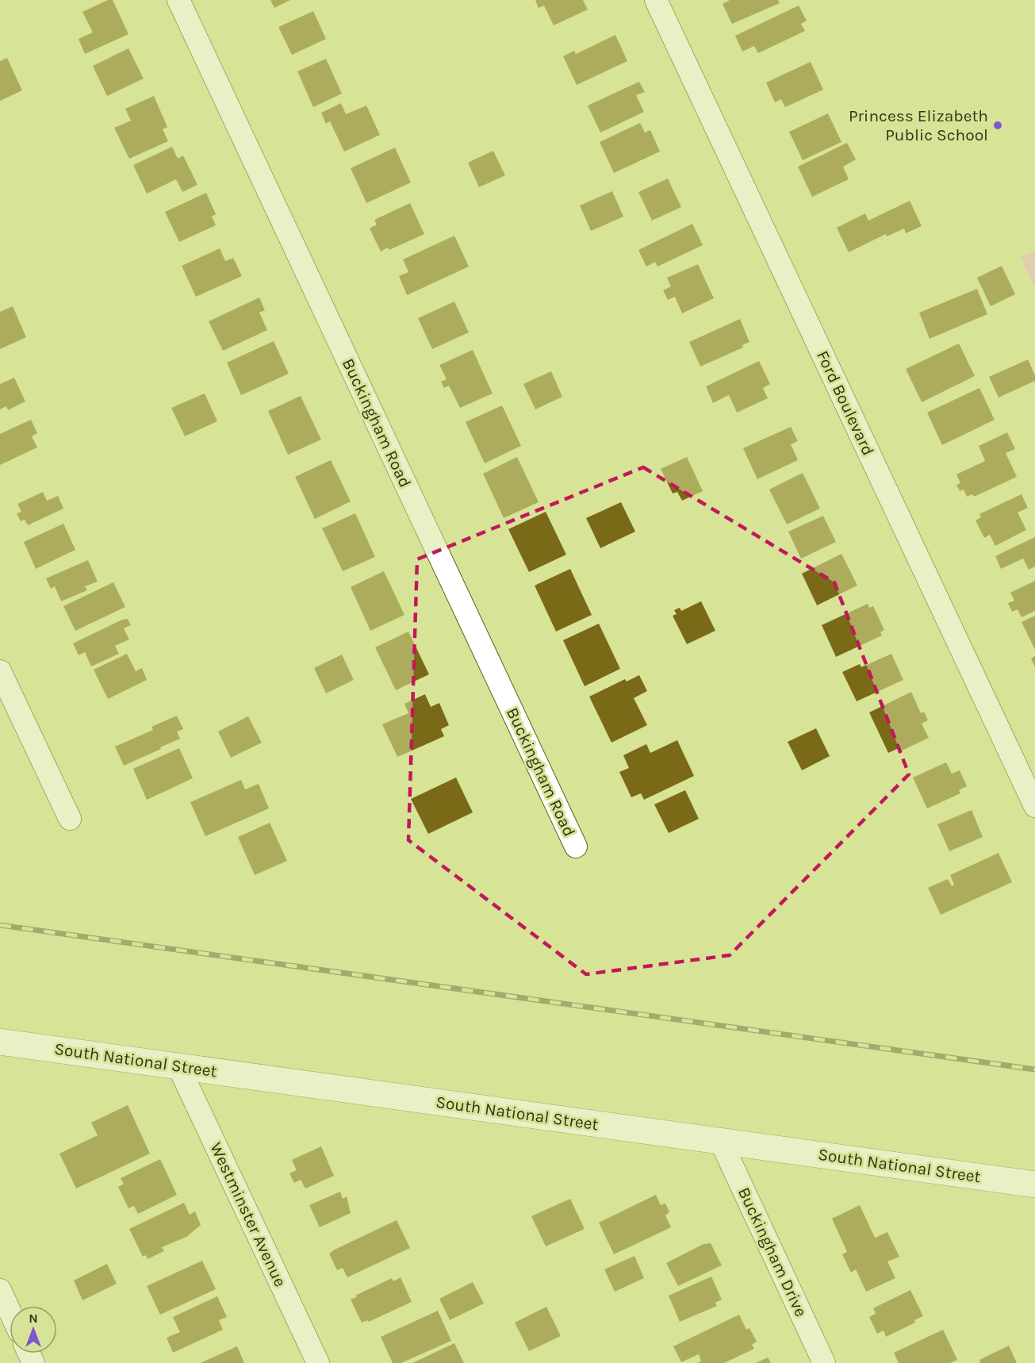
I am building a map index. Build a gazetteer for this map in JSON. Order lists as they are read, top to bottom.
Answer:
{
  "streets": {
    "street": [
      "Ford Boulevard",
      "Buckingham Road",
      "South National Street",
      "Westminster Avenue",
      "Buckingham Drive"
    ]
  },
  "crossings": [
    ["South National Street", "Westminster Avenue"],
    ["South National Street", "Buckingham Drive"]
  ],
  "places": ["Princess Elizabeth Public School"],
  "north": "top"
}
